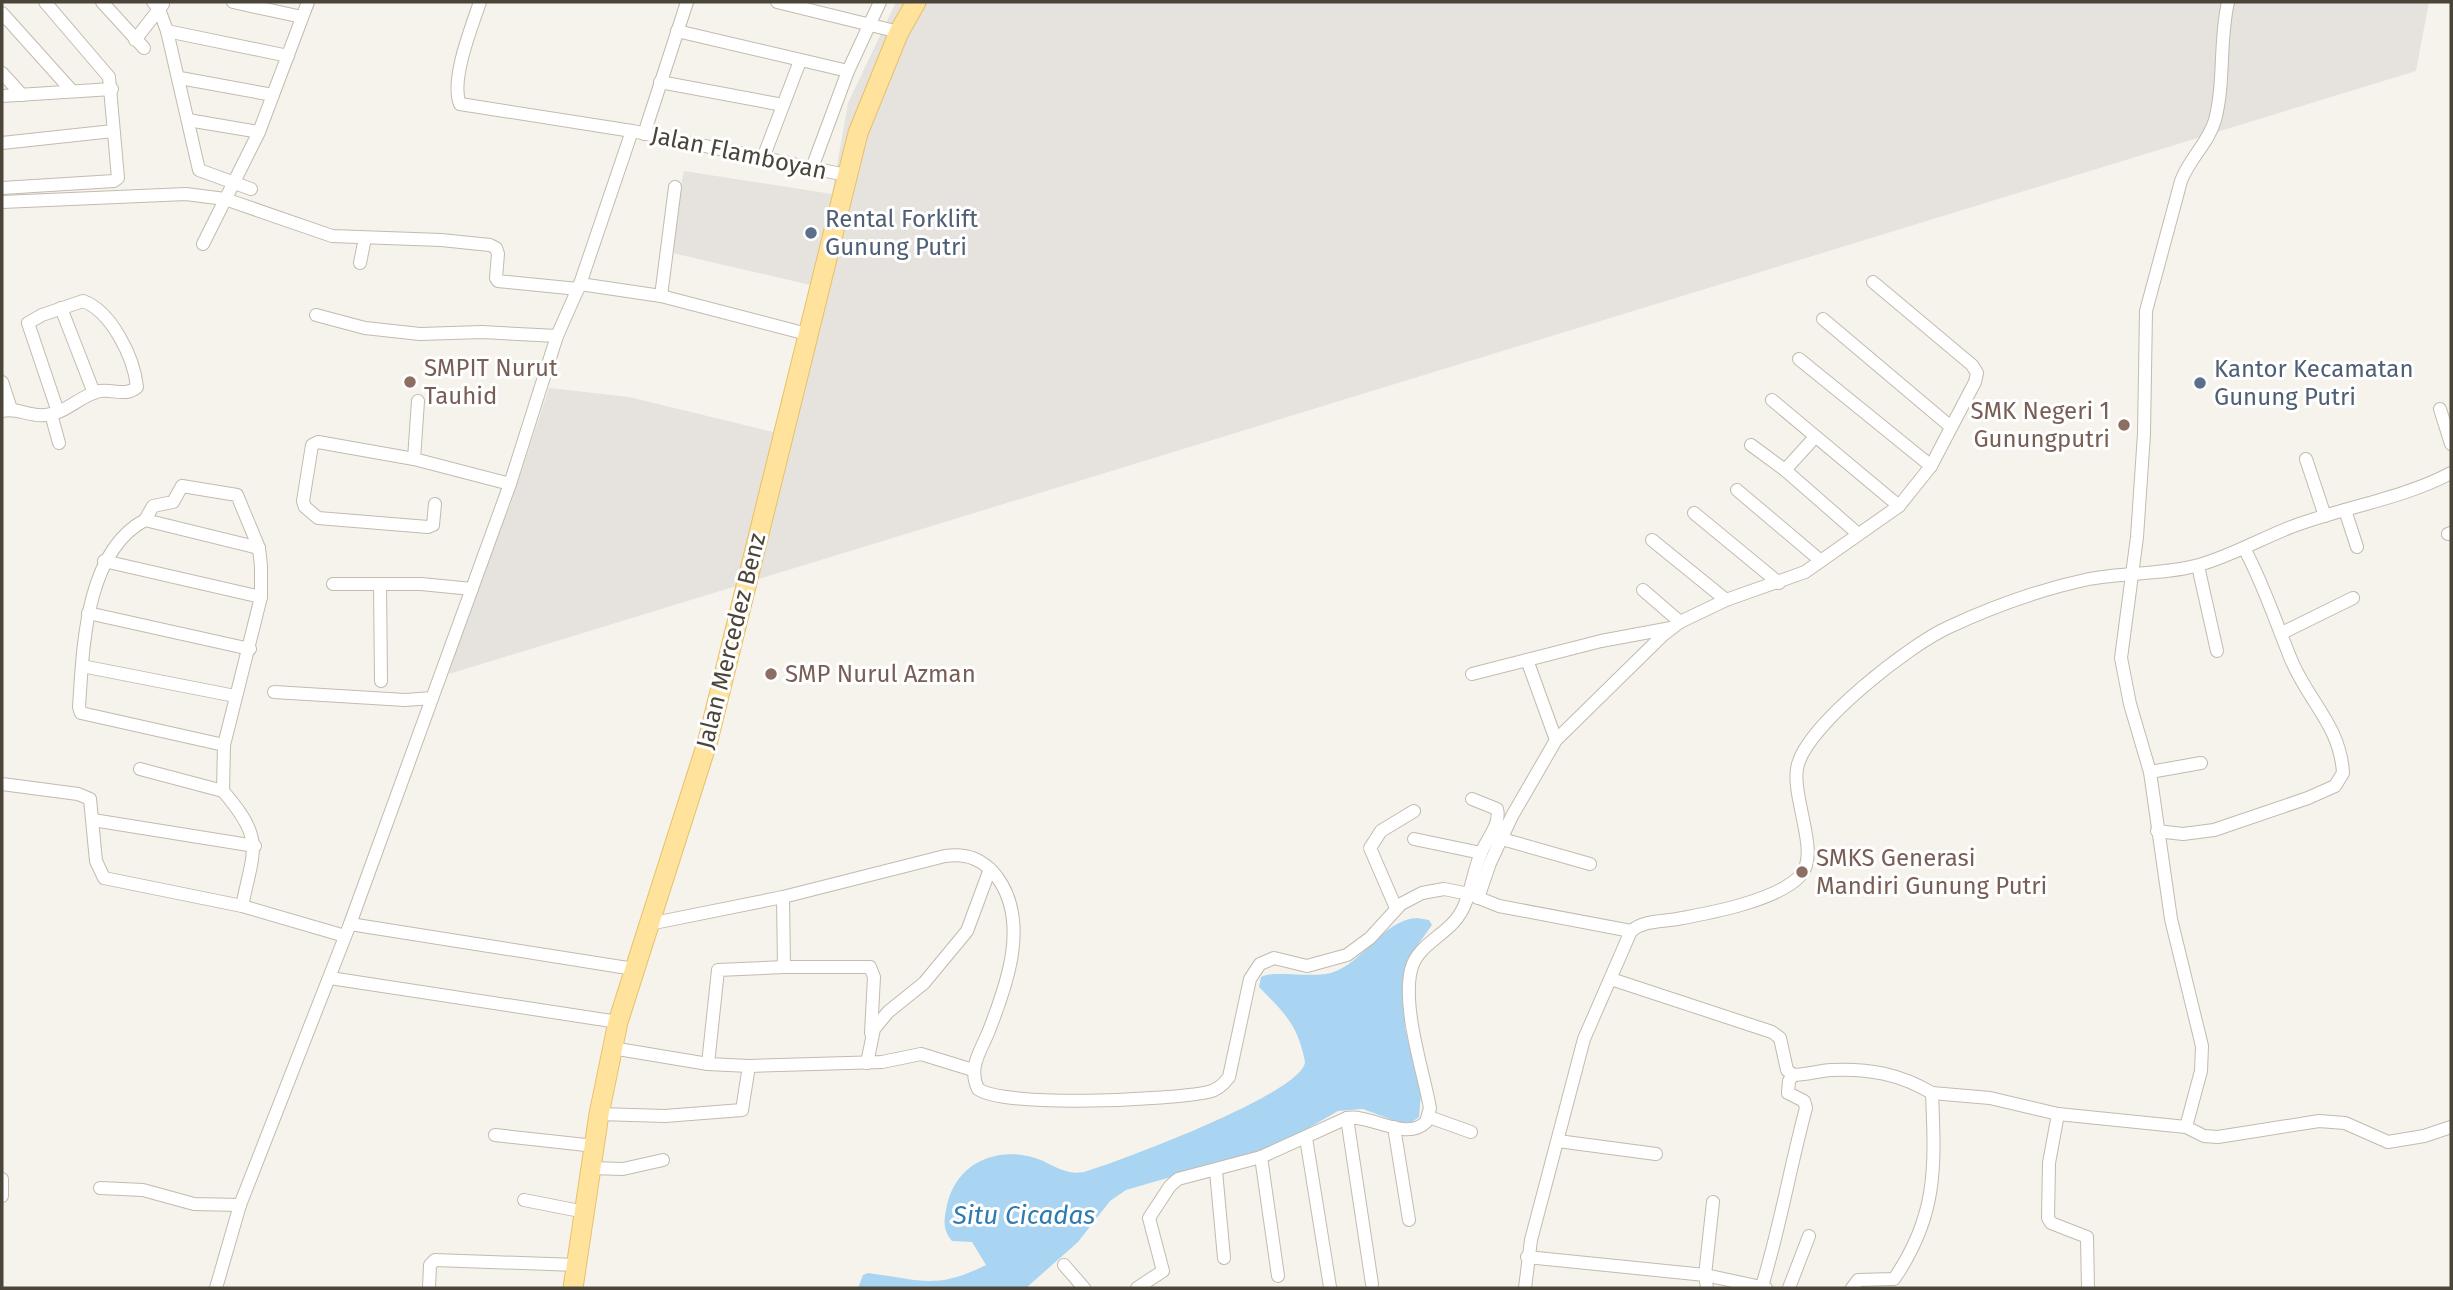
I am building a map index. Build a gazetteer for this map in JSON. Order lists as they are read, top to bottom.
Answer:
{
  "streets": {
    "main road": ["Jalan Mercedez Benz"],
    "street": ["Jalan Flamboyan"]
  },
  "crossings": [
    ["Jalan Flamboyan", "Jalan Mercedez Benz"]
  ],
  "water": ["Situ Cicadas"],
  "places": [
    "Rental Forklift Gunung Putri",
    "SMPIT Nurut Tauhid",
    "Kantor Kecamatan Gunung Putri",
    "SMK Negeri 1 Gunungputri",
    "SMP Nurul Azman",
    "SMKS Generasi Mandiri Gunung Putri"
  ]
}
